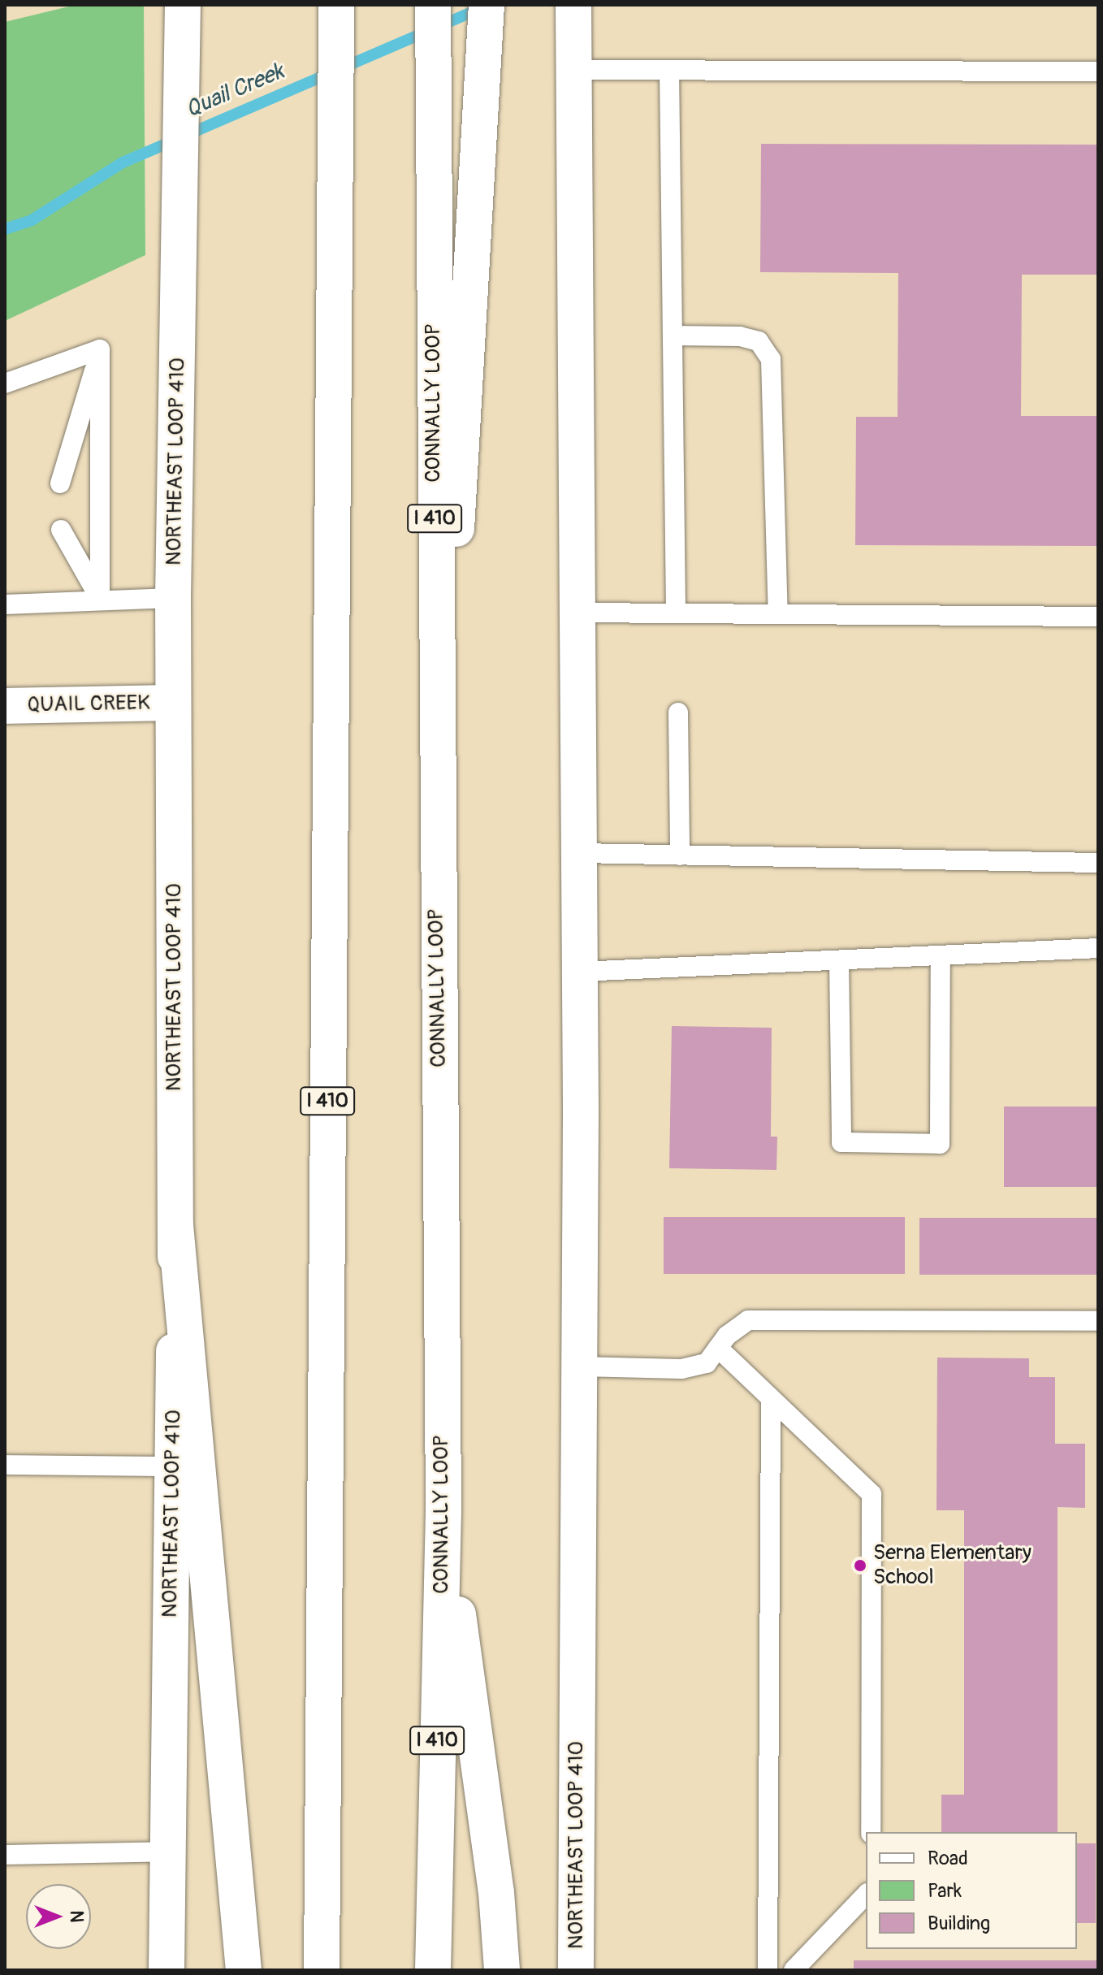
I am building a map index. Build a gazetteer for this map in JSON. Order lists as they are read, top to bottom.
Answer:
{
  "streets": {
    "main road": [
      "CONNALLY LOOP",
      "NORTHEAST LOOP 410",
      "I 410",
      "QUAIL CREEK"
    ]
  },
  "crossings": [
    ["NORTHEAST LOOP 410", "QUAIL CREEK"]
  ],
  "water": ["Quail Creek"],
  "places": ["Serna Elementary School"],
  "legend": ["Road", "Park", "Building"],
  "north": "right"
}
